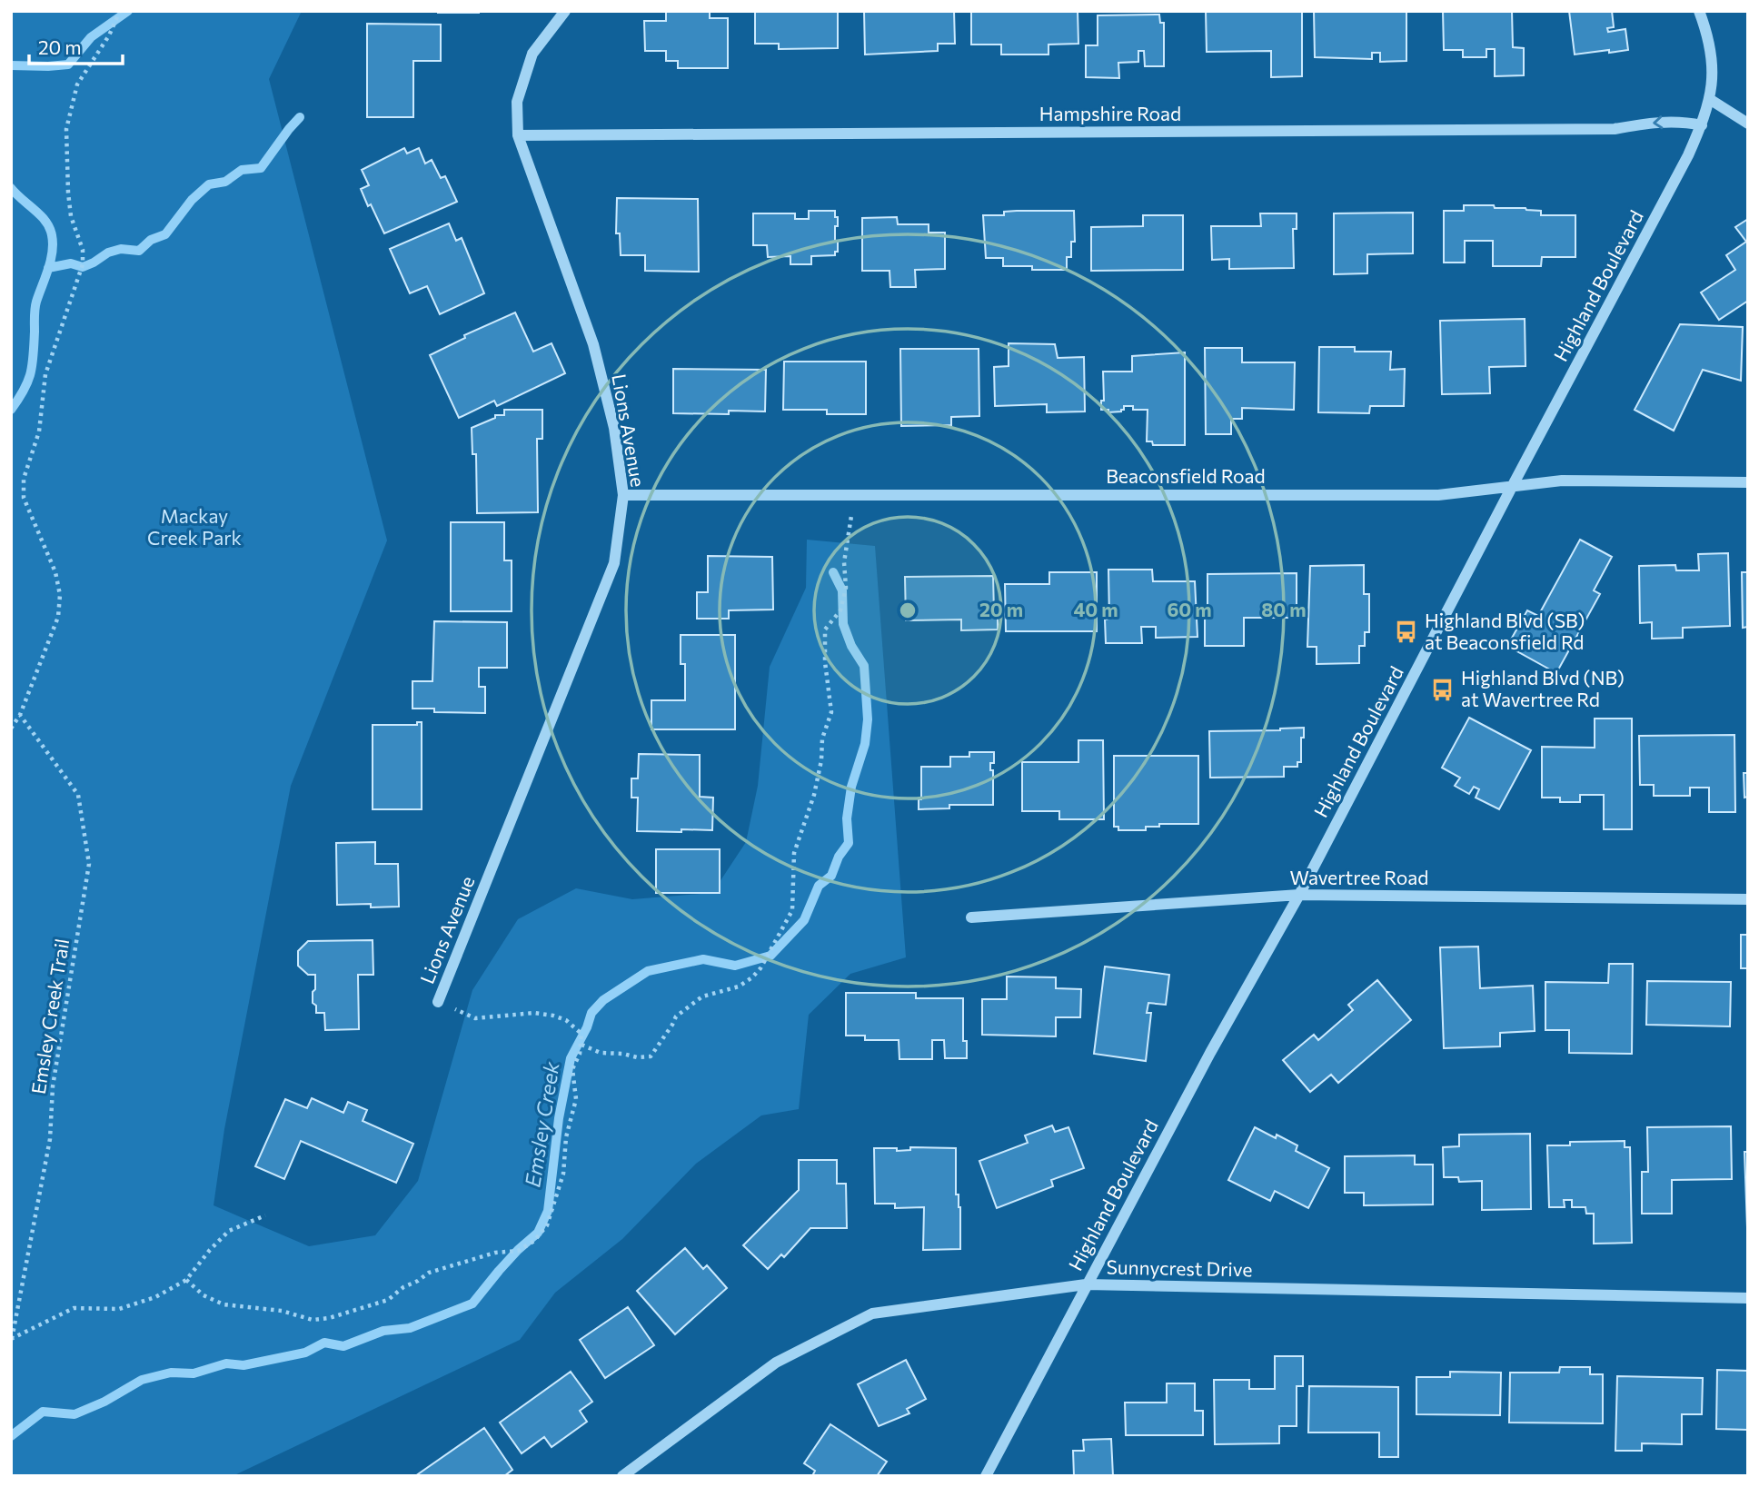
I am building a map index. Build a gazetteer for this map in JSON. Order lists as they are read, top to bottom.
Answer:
{
  "streets": {
    "street": [
      "Hampshire Road",
      "Highland Boulevard",
      "Lions Avenue",
      "Beaconsfield Road",
      "Wavertree Road",
      "Sunnycrest Drive"
    ],
    "path": ["Emsley Creek Trail"]
  },
  "crossings": [
    ["Hampshire Road", "Highland Boulevard"],
    ["Hampshire Road", "Lions Avenue"],
    ["Highland Boulevard", "Beaconsfield Road"],
    ["Highland Boulevard", "Wavertree Road"],
    ["Highland Boulevard", "Sunnycrest Drive"],
    ["Lions Avenue", "Beaconsfield Road"]
  ],
  "one_way": ["Hampshire Road"],
  "water": ["Emsley Creek"],
  "parks": ["Mackay Creek Park"],
  "places": {
    "bus stop": ["Highland Blvd (SB) at Beaconsfield Rd", "Highland Blvd (NB) at Wavertree Rd"]
  },
  "scale_bar": "20 m",
  "rings": [
    "20 m",
    "40 m",
    "60 m",
    "80 m"
  ]
}
